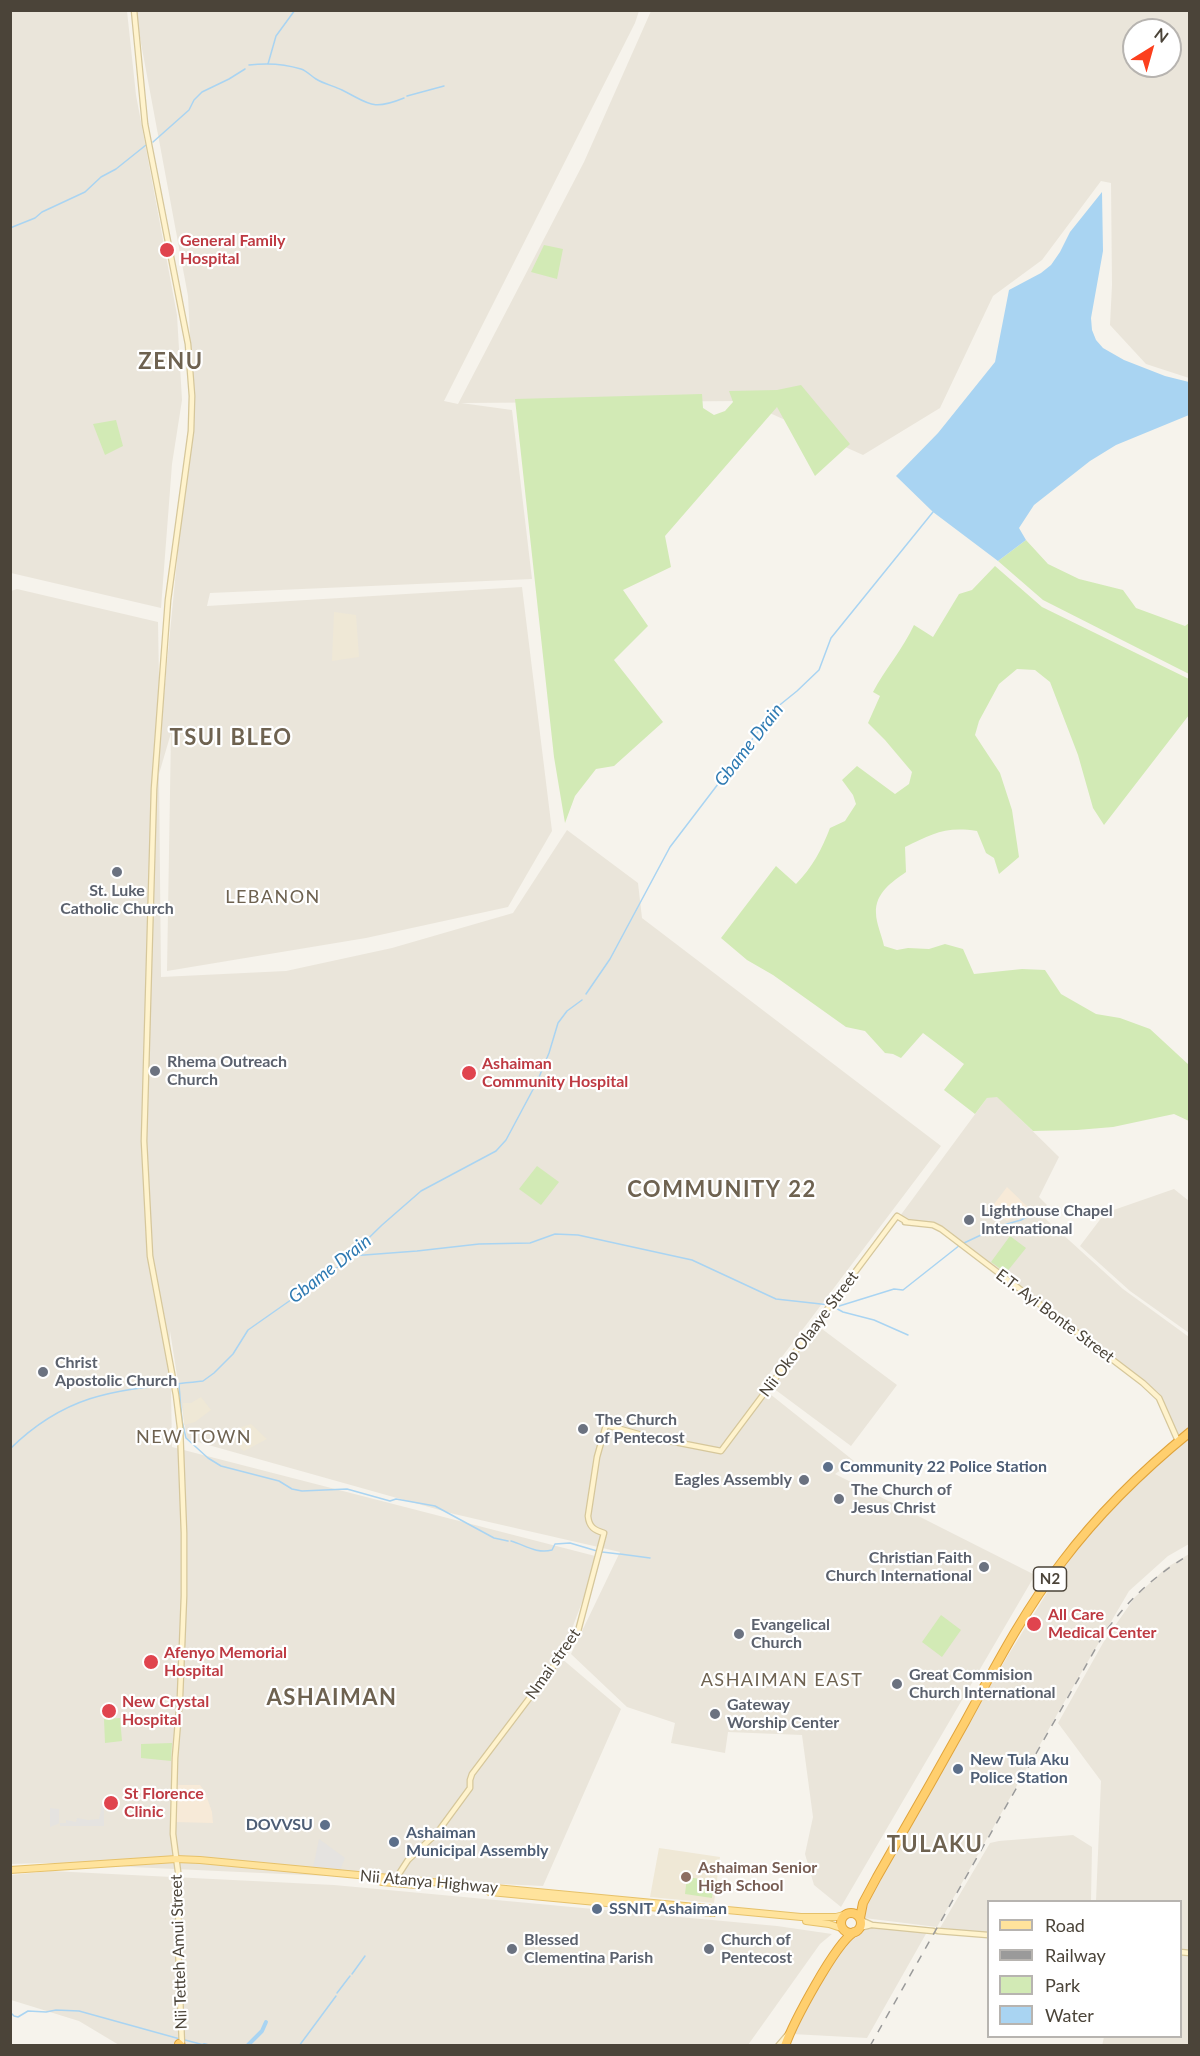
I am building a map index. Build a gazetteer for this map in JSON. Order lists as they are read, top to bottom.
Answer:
{
  "streets": {
    "highway": ["N2"],
    "main road": [
      "E.T. Ayi Bonte Street",
      "Nii Oko Olaaye Street",
      "Nmai street",
      "Nii Atanya Highway",
      "Nii Tetteh Amui Street"
    ]
  },
  "crossings": [
    ["E.T. Ayi Bonte Street", "Nii Oko Olaaye Street"],
    ["E.T. Ayi Bonte Street", "N2"],
    ["Nii Oko Olaaye Street", "Nmai street"],
    ["N2", "Nii Atanya Highway"],
    ["Nmai street", "Nii Atanya Highway"],
    ["Nii Atanya Highway", "Nii Tetteh Amui Street"]
  ],
  "districts": [
    "ZENU",
    "TSUI BLEO",
    "LEBANON",
    "COMMUNITY 22",
    "NEW TOWN",
    "ASHAIMAN EAST",
    "ASHAIMAN",
    "TULAKU"
  ],
  "water": ["Gbame Drain"],
  "places": [
    "General Family Hospital",
    "St. Luke Catholic Church",
    "Rhema Outreach Church",
    "Ashaiman Community Hospital",
    "Lighthouse Chapel International",
    "Christ Apostolic Church",
    "The Church of Pentecost",
    "Community 22 Police Station",
    "Eagles Assembly",
    "The Church of Jesus Christ",
    "Christian Faith Church International",
    "All Care Medical Center",
    "Evangelical Church",
    "Afenyo Memorial Hospital",
    "Great Commision Church International",
    "New Crystal Hospital",
    "Gateway Worship Center",
    "New Tula Aku Police Station",
    "St Florence Clinic",
    "DOVVSU",
    "Ashaiman Municipal Assembly",
    "Ashaiman Senior High School",
    "SSNIT Ashaiman",
    "Blessed Clementina Parish",
    "Church of Pentecost"
  ],
  "legend": [
    "Road",
    "Railway",
    "Park",
    "Water"
  ],
  "north": "top right"
}
